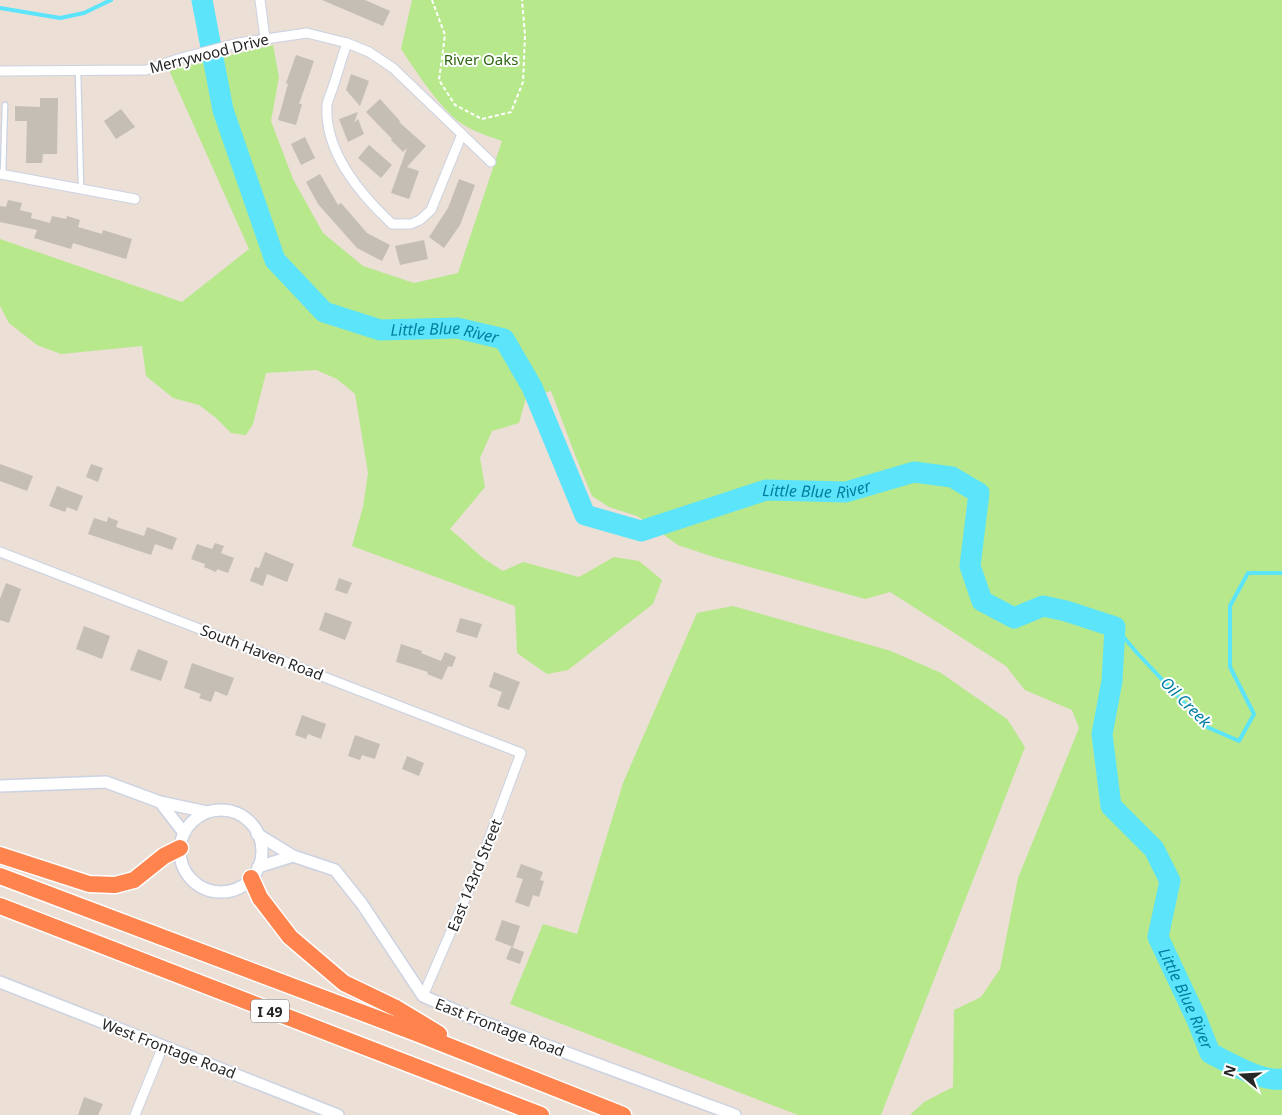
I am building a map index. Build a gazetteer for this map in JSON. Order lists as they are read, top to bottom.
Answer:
{
  "streets": {
    "highway": ["I 49"],
    "street": [
      "Merrywood Drive",
      "South Haven Road",
      "East 143rd Street",
      "East Frontage Road",
      "West Frontage Road"
    ]
  },
  "crossings": [
    ["South Haven Road", "East 143rd Street"],
    ["East 143rd Street", "East Frontage Road"]
  ],
  "water": ["Little Blue River", "Oil Creek"],
  "parks": ["River Oaks"],
  "north": "left"
}
